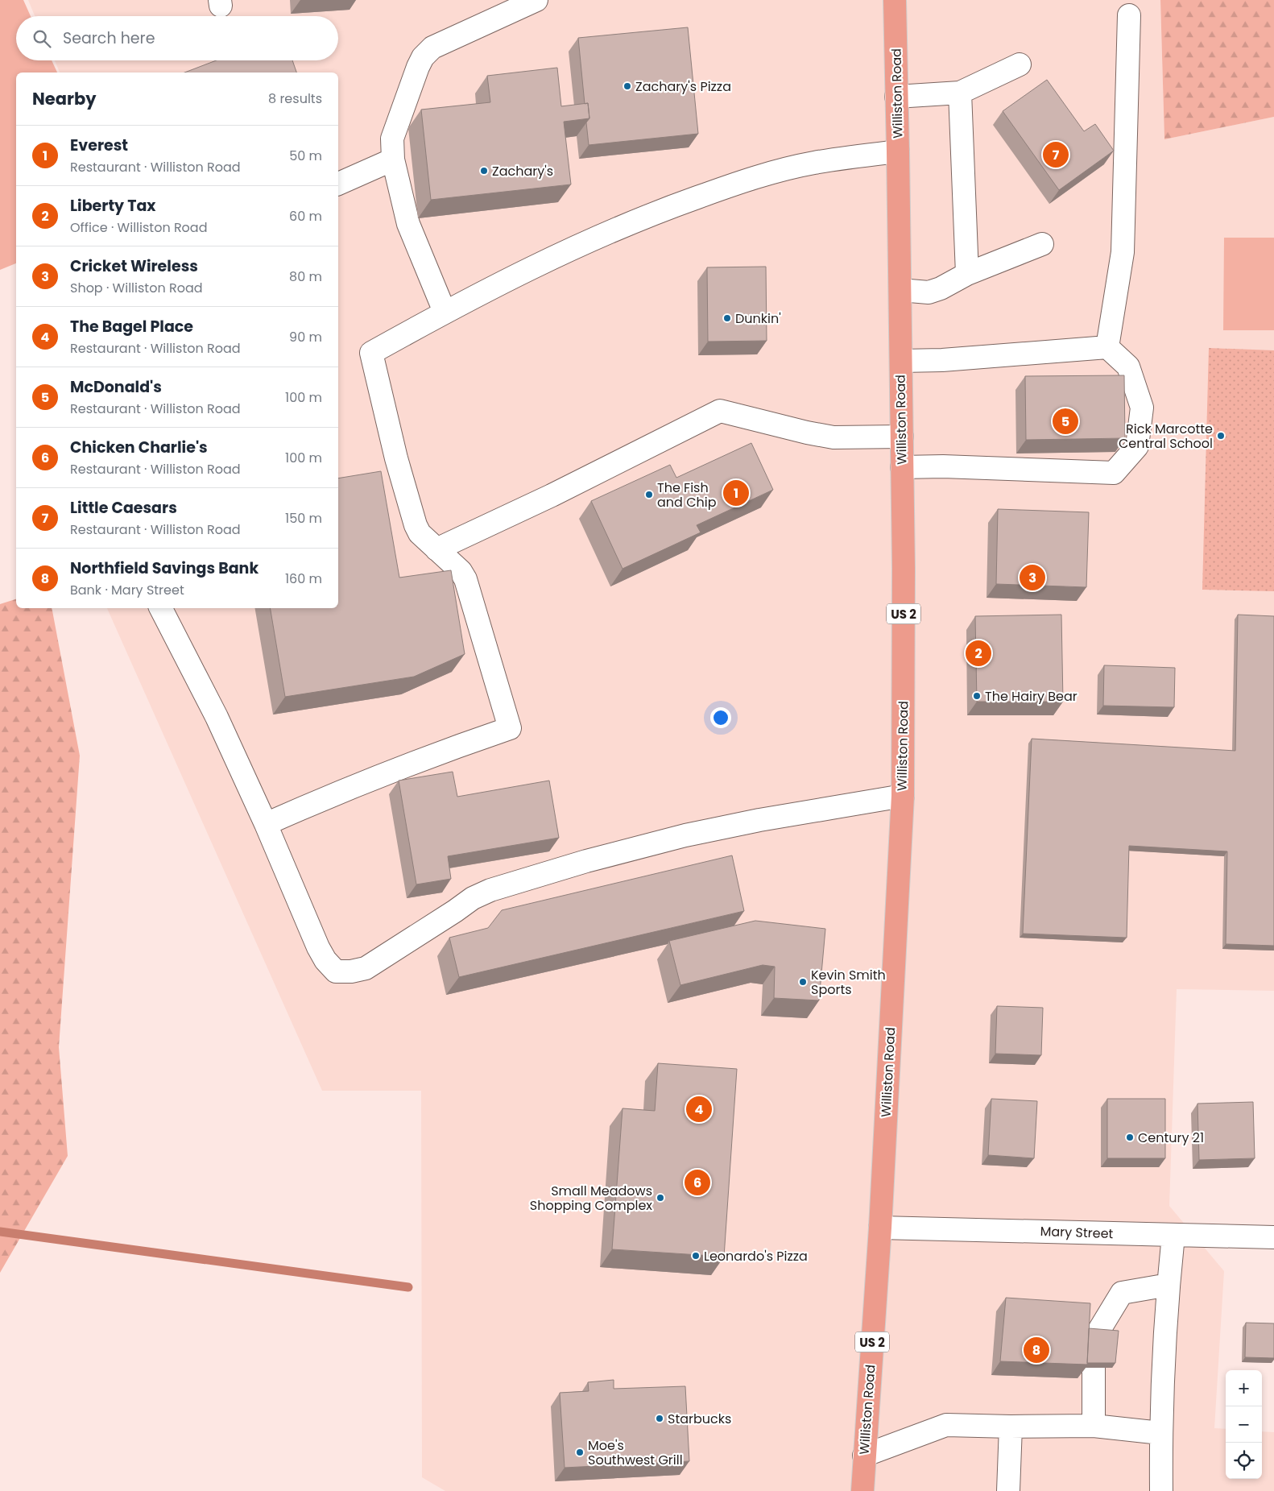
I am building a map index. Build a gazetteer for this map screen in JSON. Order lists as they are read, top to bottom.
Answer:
{
  "streets": {
    "main road": ["Williston Road", "US 2"],
    "street": ["Mary Street"]
  },
  "crossings": [
    ["Williston Road", "Mary Street"]
  ],
  "places": [
    "Zachary's Pizza",
    "Zachary's",
    "Dunkin'",
    "Rick Marcotte Central School",
    "The Fish and Chip",
    "The Hairy Bear",
    "Kevin Smith Sports",
    "Century 21",
    "Small Meadows Shopping Complex",
    "Leonardo's Pizza",
    "Starbucks",
    "Moe's Southwest Grill"
  ],
  "page": {
    "search": "Search here",
    "heading": ["Nearby", "8 results"],
    "list": [
      {
        "mark": "1",
        "name": "Everest",
        "note": "Restaurant · Williston Road",
        "value": "50 m"
      },
      {
        "mark": "2",
        "name": "Liberty Tax",
        "note": "Office · Williston Road",
        "value": "60 m"
      },
      {
        "mark": "3",
        "name": "Cricket Wireless",
        "note": "Shop · Williston Road",
        "value": "80 m"
      },
      {
        "mark": "4",
        "name": "The Bagel Place",
        "note": "Restaurant · Williston Road",
        "value": "90 m"
      },
      {
        "mark": "5",
        "name": "McDonald's",
        "note": "Restaurant · Williston Road",
        "value": "100 m"
      },
      {
        "mark": "6",
        "name": "Chicken Charlie's",
        "note": "Restaurant · Williston Road",
        "value": "100 m"
      },
      {
        "mark": "7",
        "name": "Little Caesars",
        "note": "Restaurant · Williston Road",
        "value": "150 m"
      },
      {
        "mark": "8",
        "name": "Northfield Savings Bank",
        "note": "Bank · Mary Street",
        "value": "160 m"
      }
    ],
    "pins": [
      "7",
      "5",
      "1",
      "3",
      "2",
      "4",
      "6",
      "8"
    ],
    "map_buttons": ["+", "−"]
  }
}
